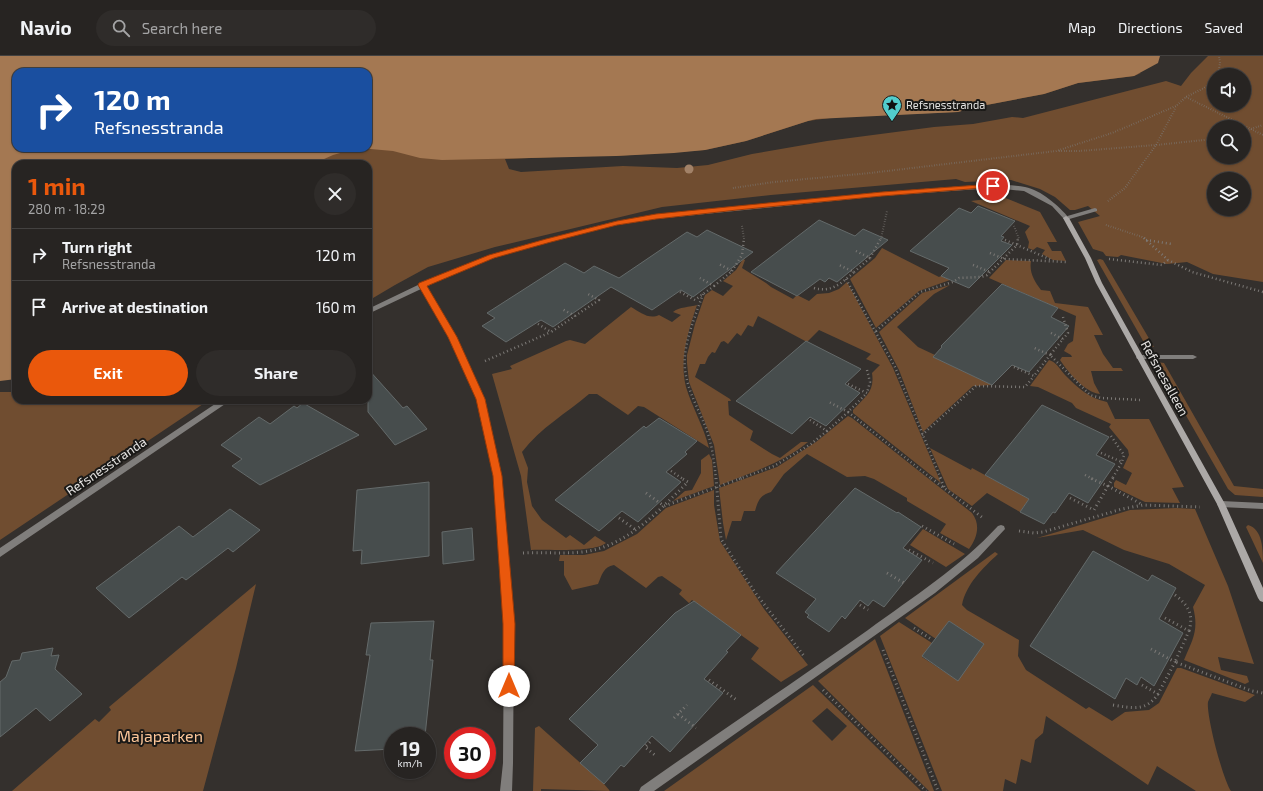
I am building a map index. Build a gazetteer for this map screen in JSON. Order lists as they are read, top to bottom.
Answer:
{
  "streets": {
    "street": ["Refsnesalleen", "Refsnesstranda"]
  },
  "parks": ["Majaparken"],
  "places": {
    "place": ["Refsnesstranda"]
  },
  "page": {
    "header": "Navio",
    "search": "Search here",
    "nav": ["Map", "Directions", "Saved"],
    "turn": ["120 m", "Refsnesstranda"],
    "heading": ["1 min", "280 m · 18:29"],
    "list": [
      {
        "name": "Turn right",
        "note": "Refsnesstranda",
        "value": "120 m"
      },
      {
        "name": "Arrive at destination",
        "value": "160 m"
      }
    ],
    "buttons": ["Exit", "Share"],
    "speed": "19 km/h",
    "limit": "30"
  }
}
